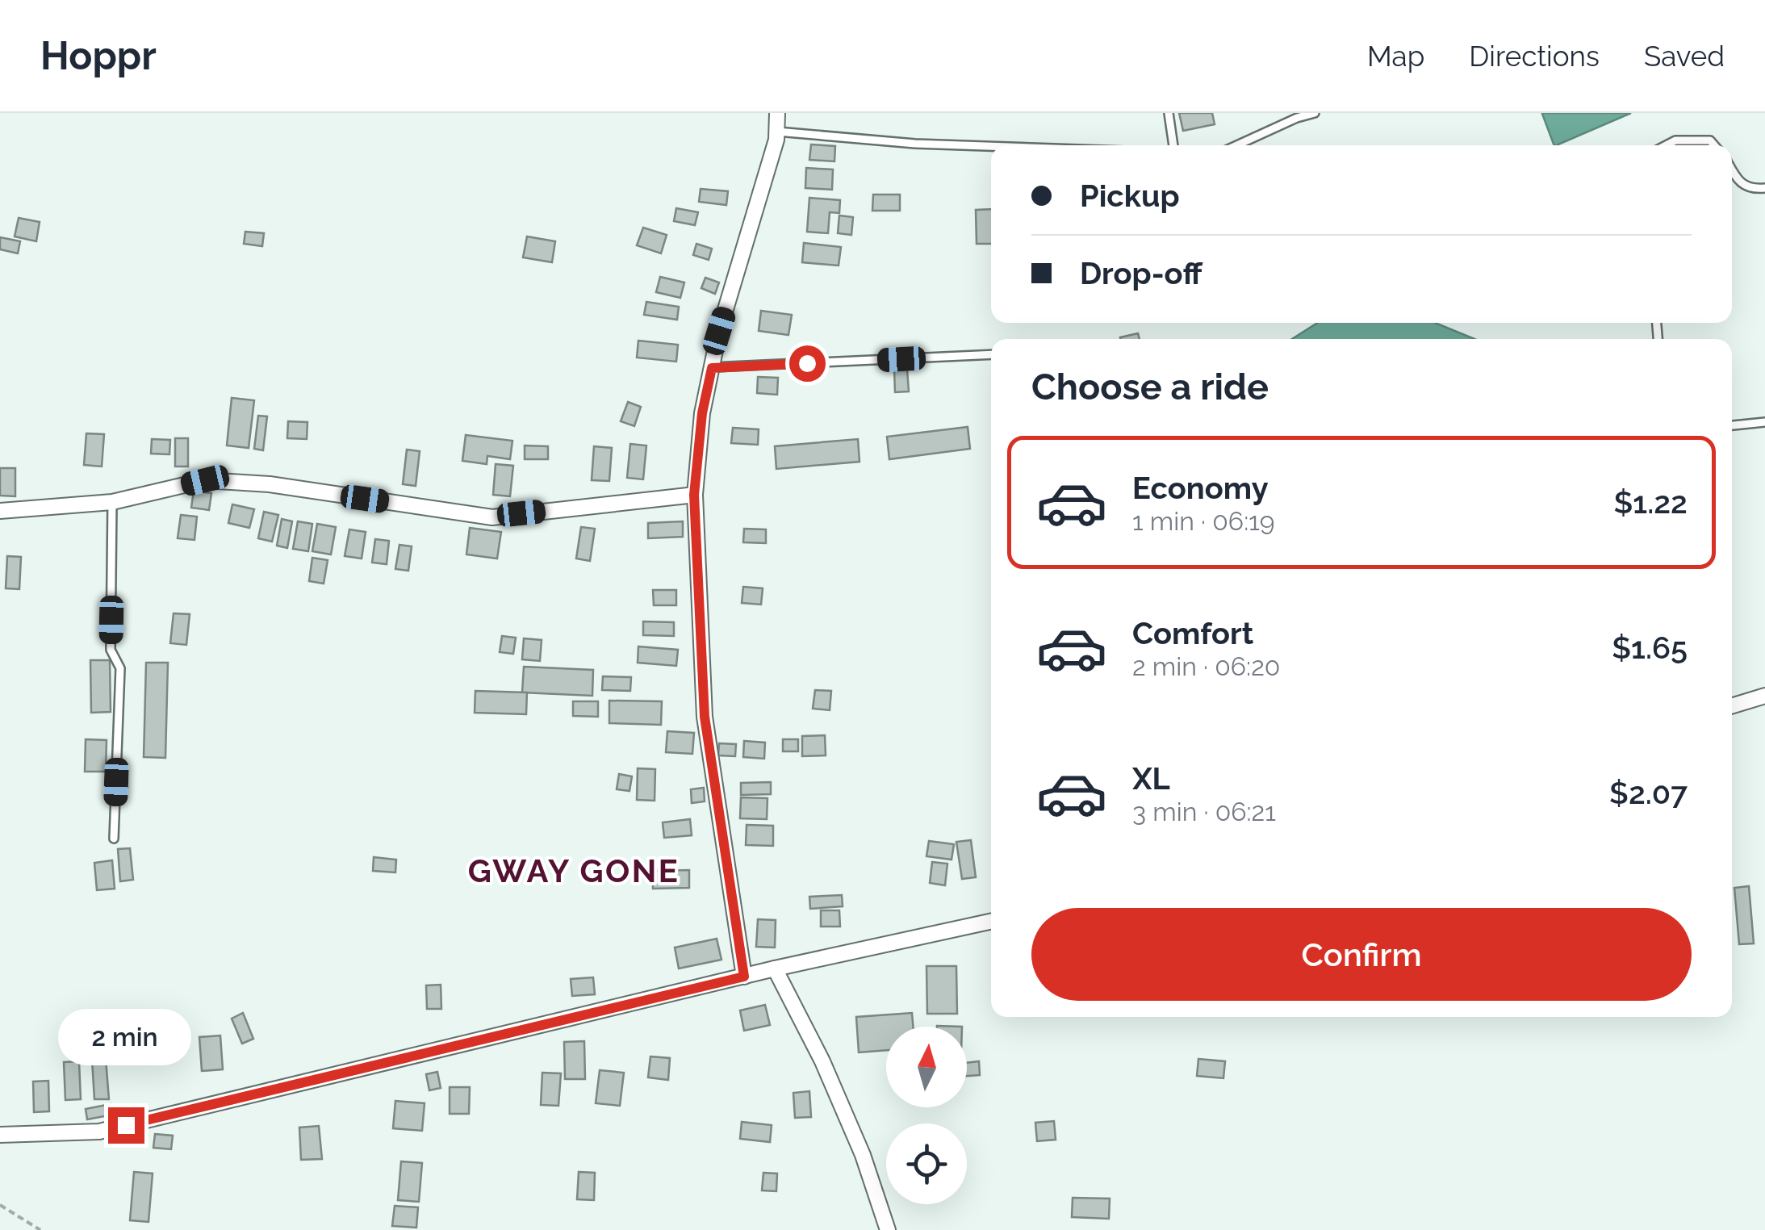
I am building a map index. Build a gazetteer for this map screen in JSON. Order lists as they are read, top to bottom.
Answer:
{
  "districts": ["GWAY GONE"],
  "north": "top",
  "page": {
    "header": "Hoppr",
    "nav": ["Map", "Directions", "Saved"],
    "banner": ["Pickup", "Drop-off"],
    "heading": "Choose a ride",
    "list": [
      {
        "name": "Economy",
        "note": "1 min · 06:19",
        "value": "$1.22"
      },
      {
        "name": "Comfort",
        "note": "2 min · 06:20",
        "value": "$1.65"
      },
      {
        "name": "XL",
        "note": "3 min · 06:21",
        "value": "$2.07"
      }
    ],
    "buttons": "Confirm",
    "bubble": "2 min"
  }
}
